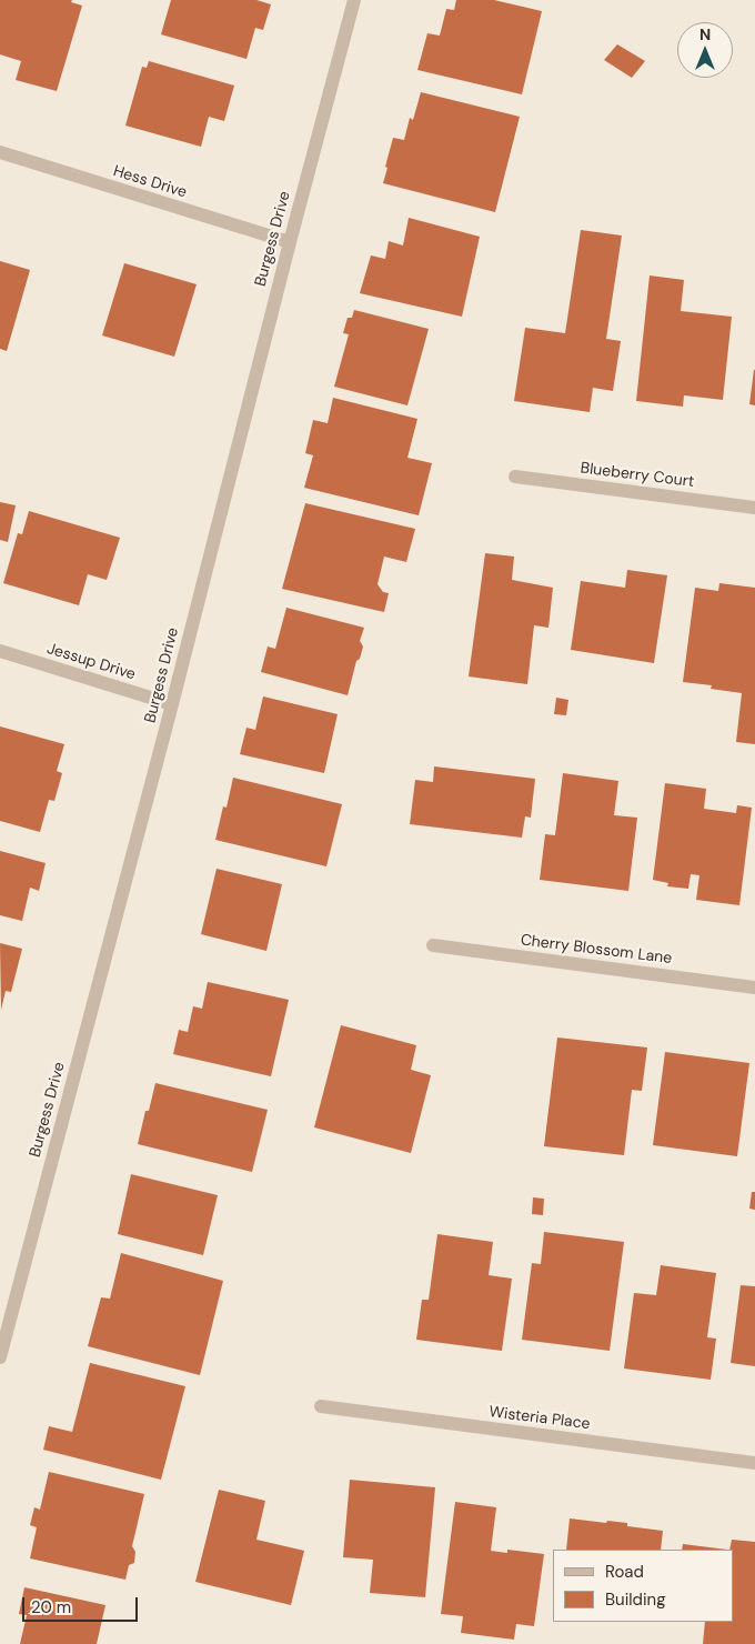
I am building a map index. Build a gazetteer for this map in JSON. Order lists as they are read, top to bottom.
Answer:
{
  "streets": {
    "street": [
      "Hess Drive",
      "Burgess Drive",
      "Blueberry Court",
      "Jessup Drive",
      "Cherry Blossom Lane",
      "Wisteria Place"
    ]
  },
  "crossings": [
    ["Hess Drive", "Burgess Drive"],
    ["Burgess Drive", "Jessup Drive"]
  ],
  "legend": ["Road", "Building"],
  "scale_bar": "20 m",
  "north": "top"
}
